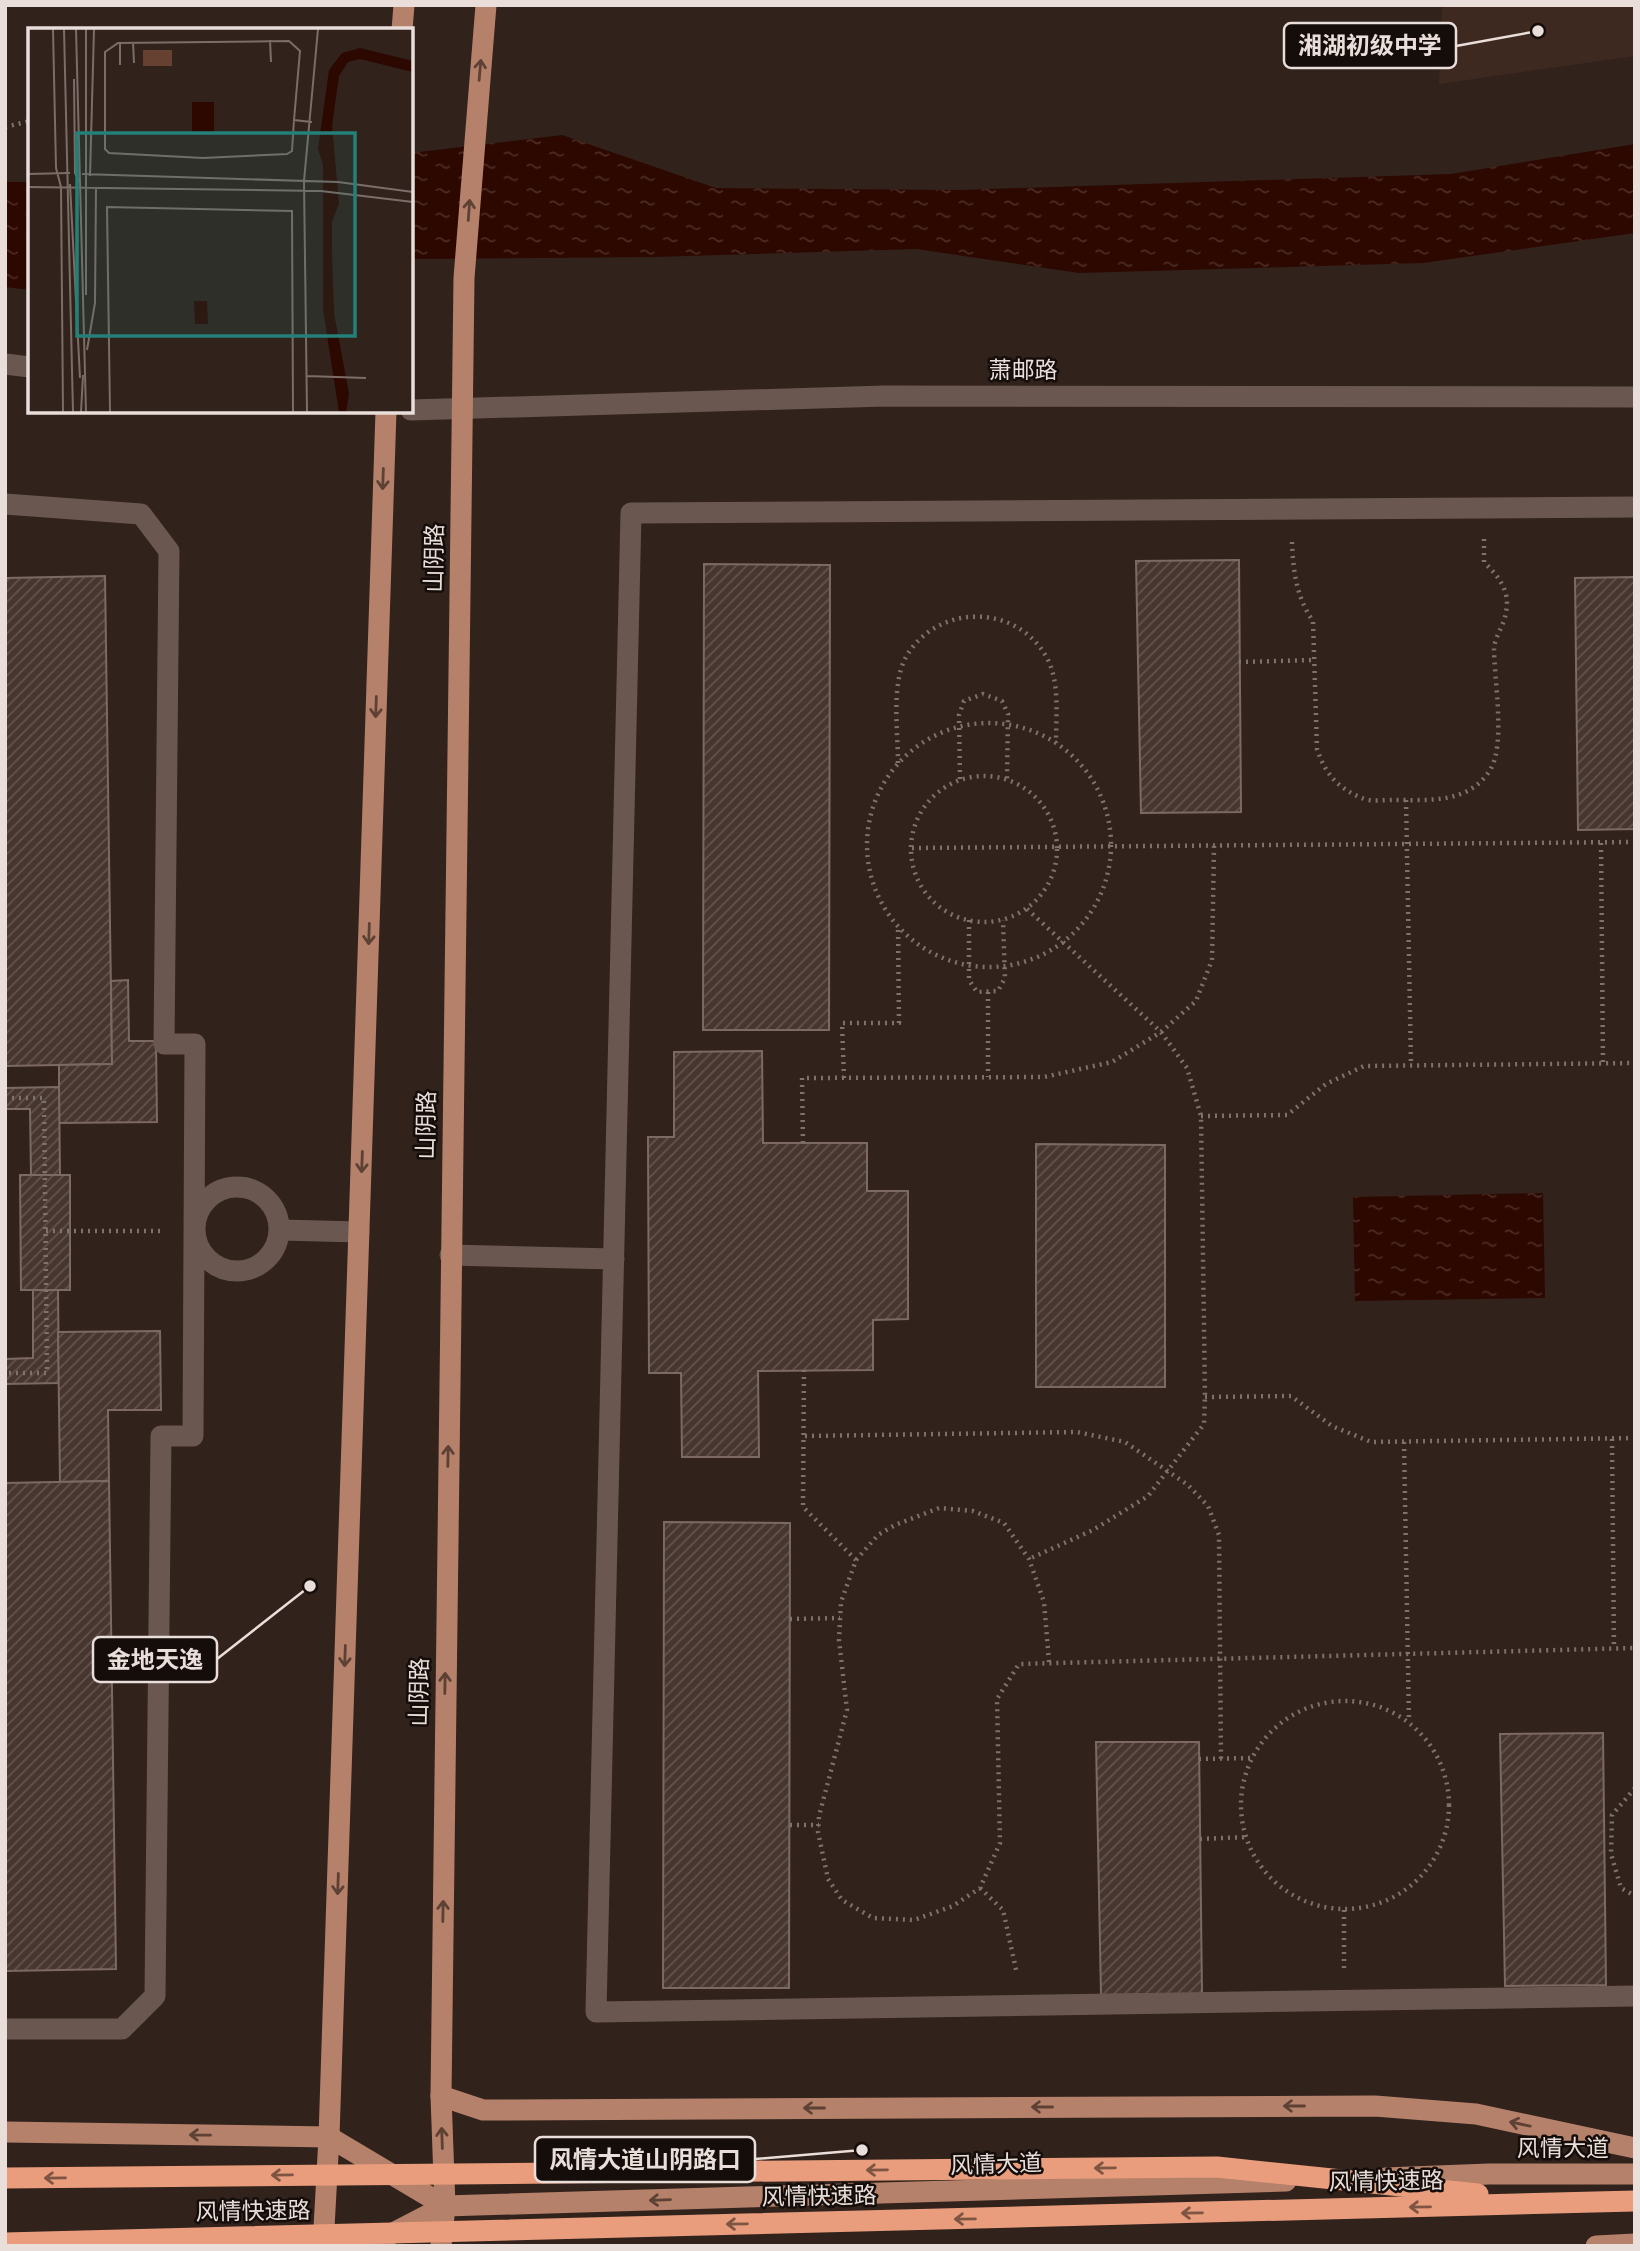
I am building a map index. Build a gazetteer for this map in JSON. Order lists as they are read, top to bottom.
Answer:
{
  "streets": {
    "highway": ["风情快速路"],
    "main road": ["山阴路", "风情大道"],
    "street": ["萧邮路"]
  },
  "crossings": [
    ["萧邮路", "山阴路"],
    ["山阴路", "风情大道"]
  ],
  "places": ["湘湖初级中学", "金地天逸", "风情大道山阴路口"]
}
